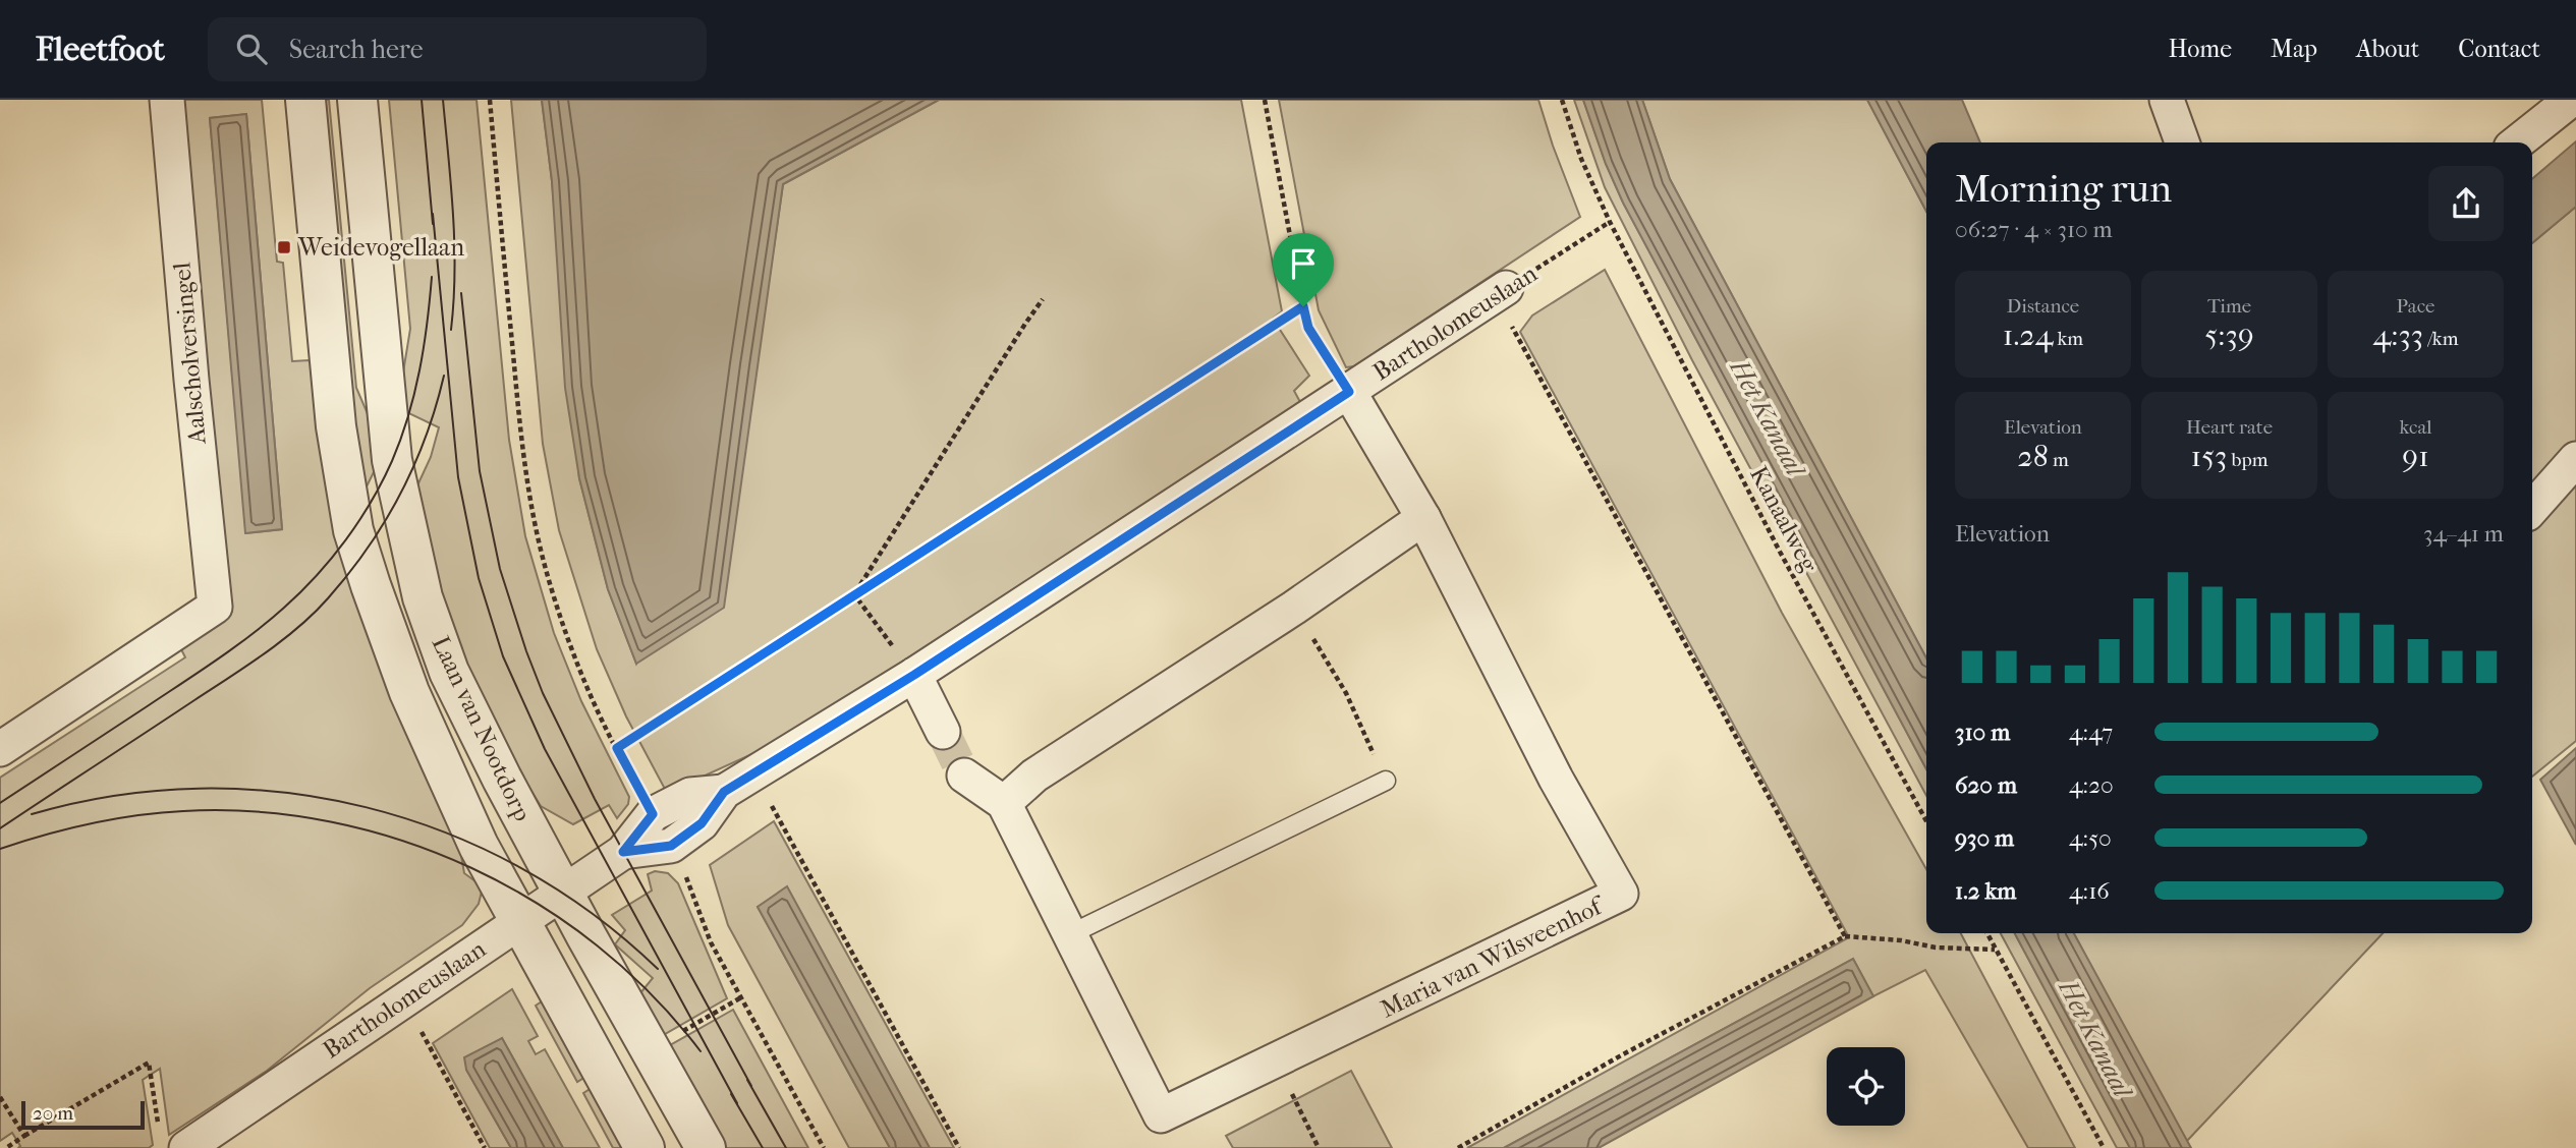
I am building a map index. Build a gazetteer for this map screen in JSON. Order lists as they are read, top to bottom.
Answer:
{
  "streets": {
    "street": [
      "Bartholomeuslaan",
      "Aalscholversingel",
      "Laan van Nootdorp",
      "Maria van Wilsveenhof"
    ],
    "path": ["Kanaalweg"]
  },
  "crossings": [
    ["Bartholomeuslaan", "Kanaalweg"],
    ["Bartholomeuslaan", "Laan van Nootdorp"],
    ["Bartholomeuslaan", "Maria van Wilsveenhof"]
  ],
  "water": ["Het Kanaal"],
  "places": {
    "transit": ["Weidevogellaan"]
  },
  "scale_bar": "20 m",
  "page": {
    "header": "Fleetfoot",
    "search": "Search here",
    "nav": [
      "Home",
      "Map",
      "About",
      "Contact"
    ],
    "heading": ["Morning run", "06:27 · 4 × 310 m"],
    "stats": [
      ["Distance", "1.24 km"],
      ["Time", "5:39"],
      ["Pace", "4:33 /km"],
      ["Elevation", "28 m"],
      ["Heart rate", "153 bpm"],
      ["kcal", "91"]
    ],
    "chart": ["Elevation", "34–41 m"],
    "list": [
      {
        "name": "310 m",
        "note": "4:47"
      },
      {
        "name": "620 m",
        "note": "4:20"
      },
      {
        "name": "930 m",
        "note": "4:50"
      },
      {
        "name": "1.2 km",
        "note": "4:16"
      }
    ],
    "scale": "20 m"
  }
}
